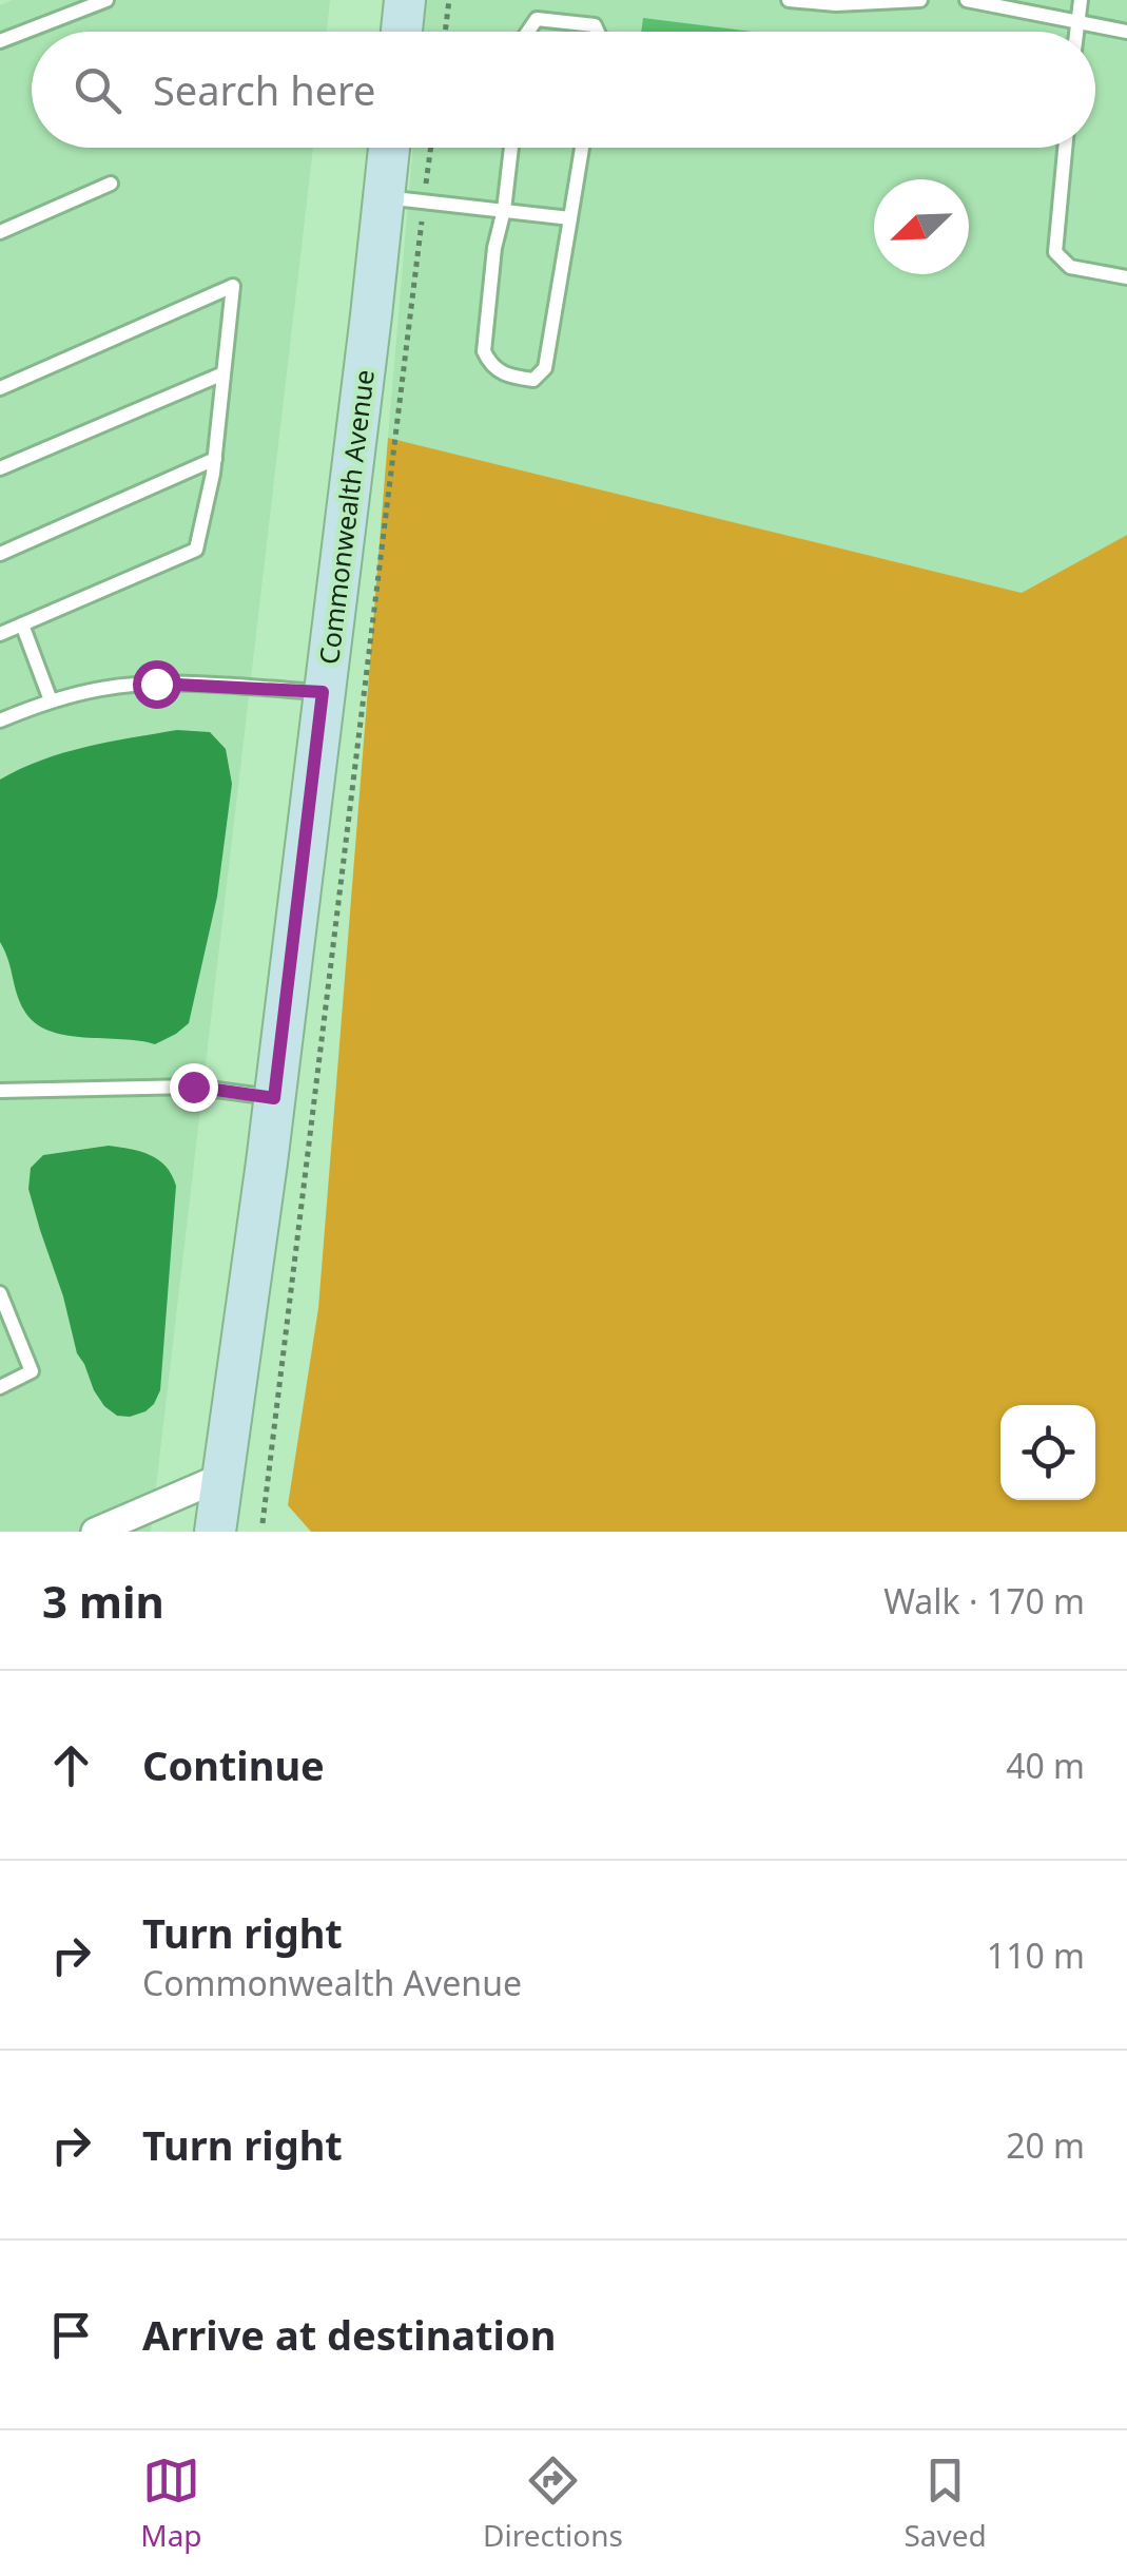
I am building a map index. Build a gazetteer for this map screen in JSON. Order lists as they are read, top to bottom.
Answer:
{
  "streets": {
    "main road": ["Commonwealth Avenue"]
  },
  "north": "bottom left",
  "page": {
    "search": "Search here",
    "heading": ["3 min", "Walk · 170 m"],
    "list": [
      ["Continue", "40 m"],
      ["Turn right", "Commonwealth Avenue", "110 m"],
      ["Turn right", "20 m"],
      "Arrive at destination"
    ],
    "nav": ["Map", "Directions", "Saved"]
  }
}
